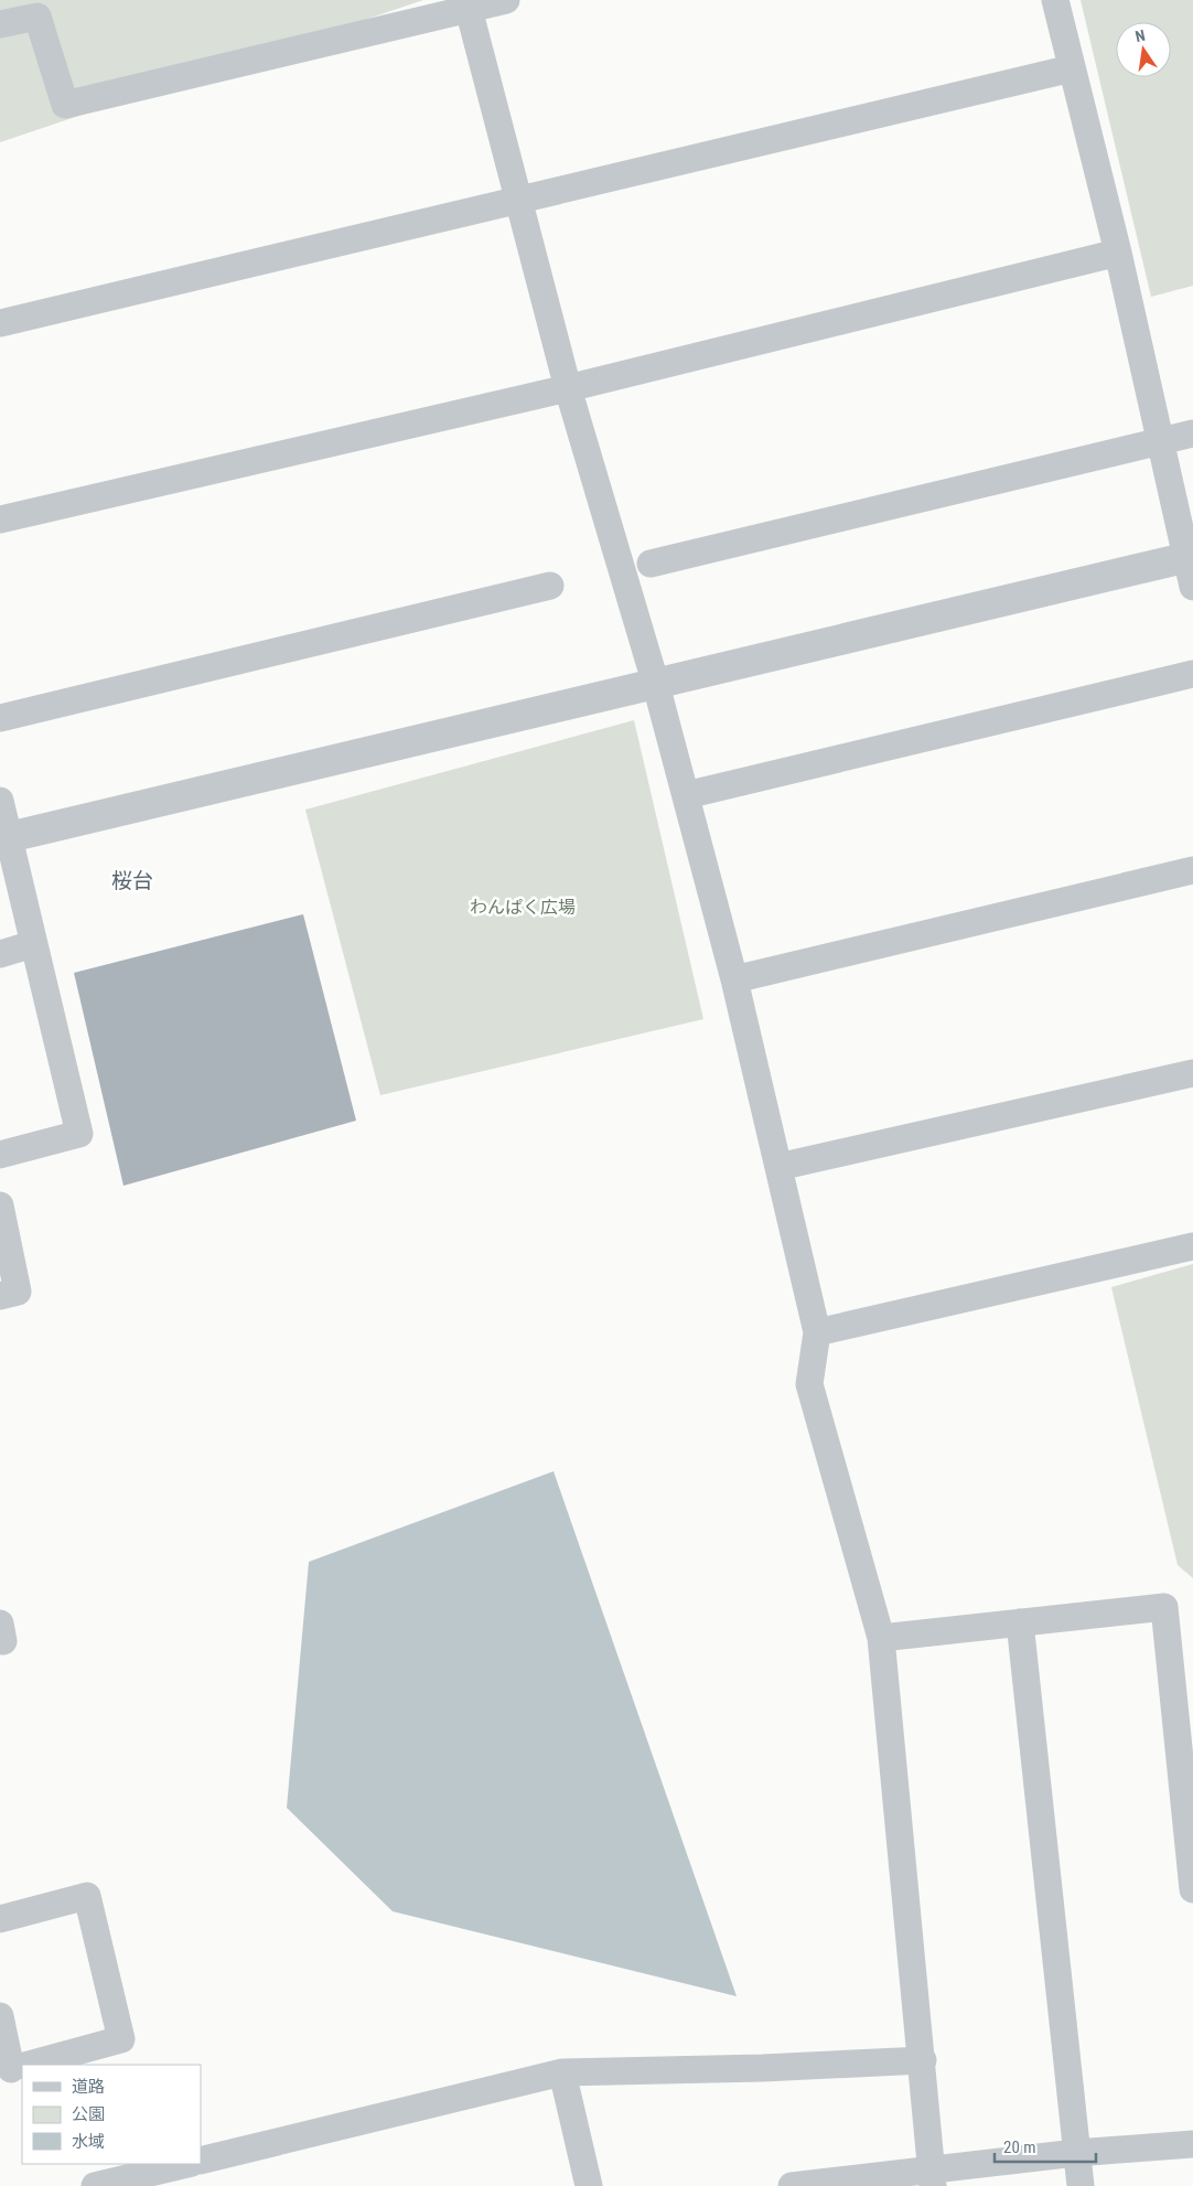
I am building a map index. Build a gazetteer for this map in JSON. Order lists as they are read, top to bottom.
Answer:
{
  "districts": ["桜台"],
  "parks": ["わんぱく広場"],
  "legend": ["道路", "公園", "水域"],
  "scale_bar": "20 m",
  "north": "top"
}
